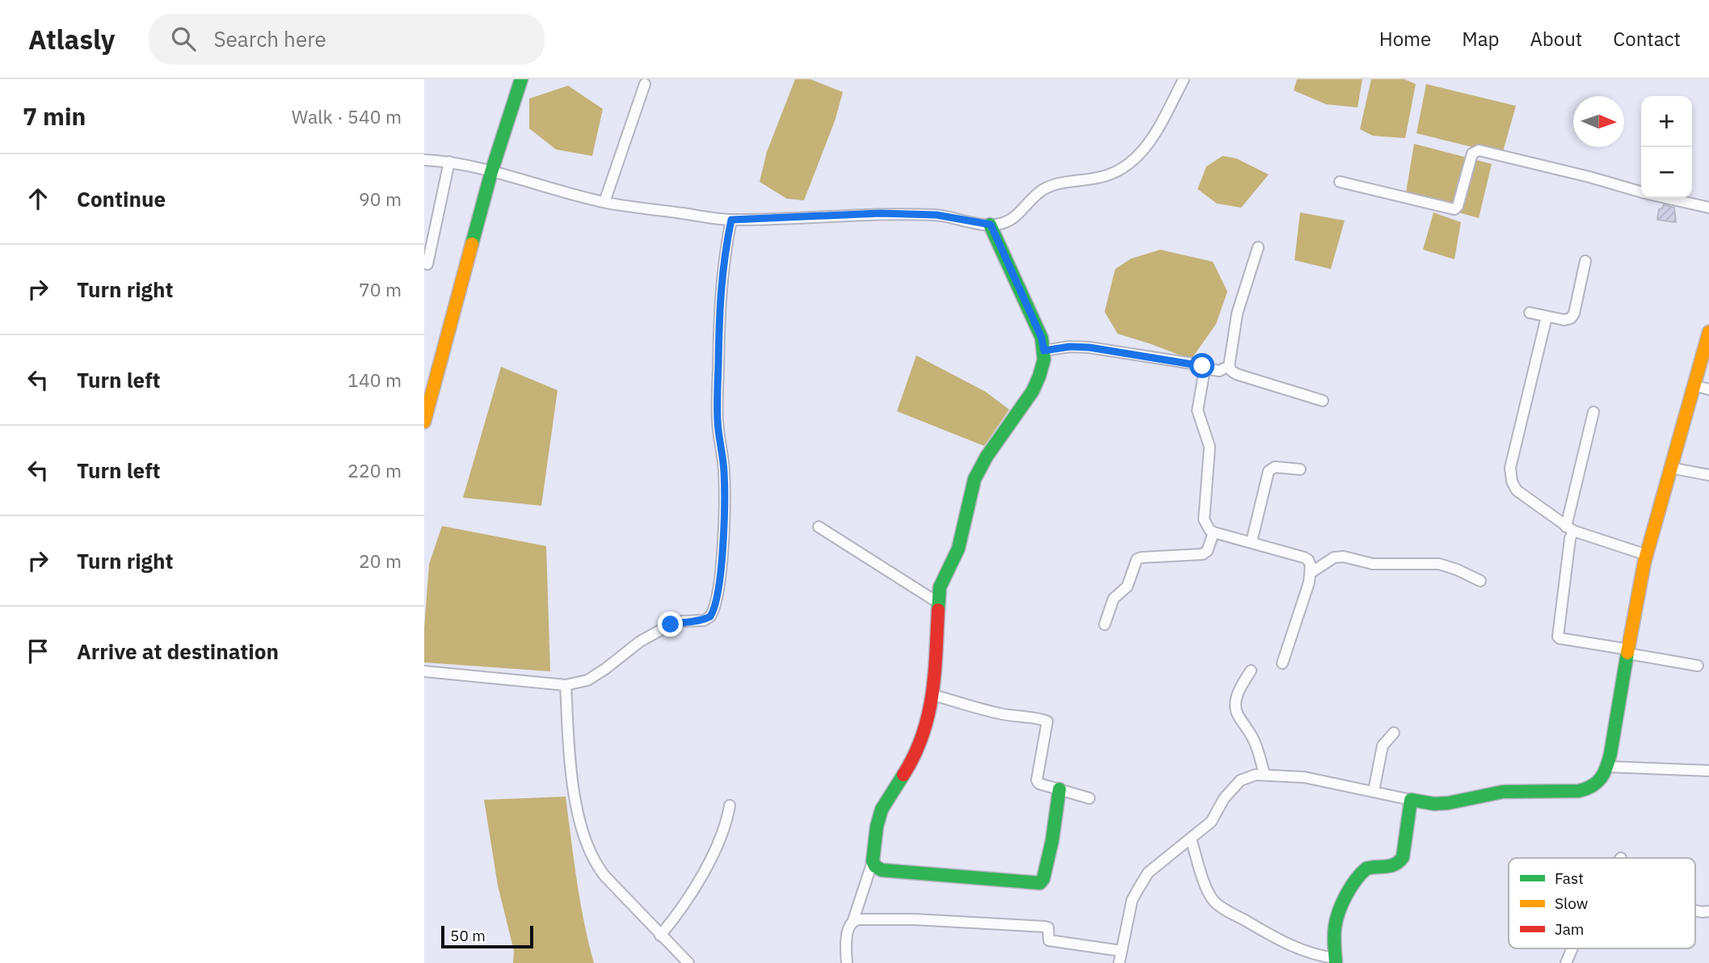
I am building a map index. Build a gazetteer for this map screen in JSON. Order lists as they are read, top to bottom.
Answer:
{
  "legend": ["Fast", "Slow", "Jam"],
  "scale_bar": "50 m",
  "north": "right",
  "page": {
    "header": "Atlasly",
    "search": "Search here",
    "nav": [
      "Home",
      "Map",
      "About",
      "Contact"
    ],
    "heading": ["7 min", "Walk · 540 m"],
    "map_buttons": ["+", "−"],
    "list": [
      ["Continue", "90 m"],
      ["Turn right", "70 m"],
      ["Turn left", "140 m"],
      ["Turn left", "220 m"],
      ["Turn right", "20 m"],
      "Arrive at destination"
    ],
    "scale": "50 m"
  }
}
